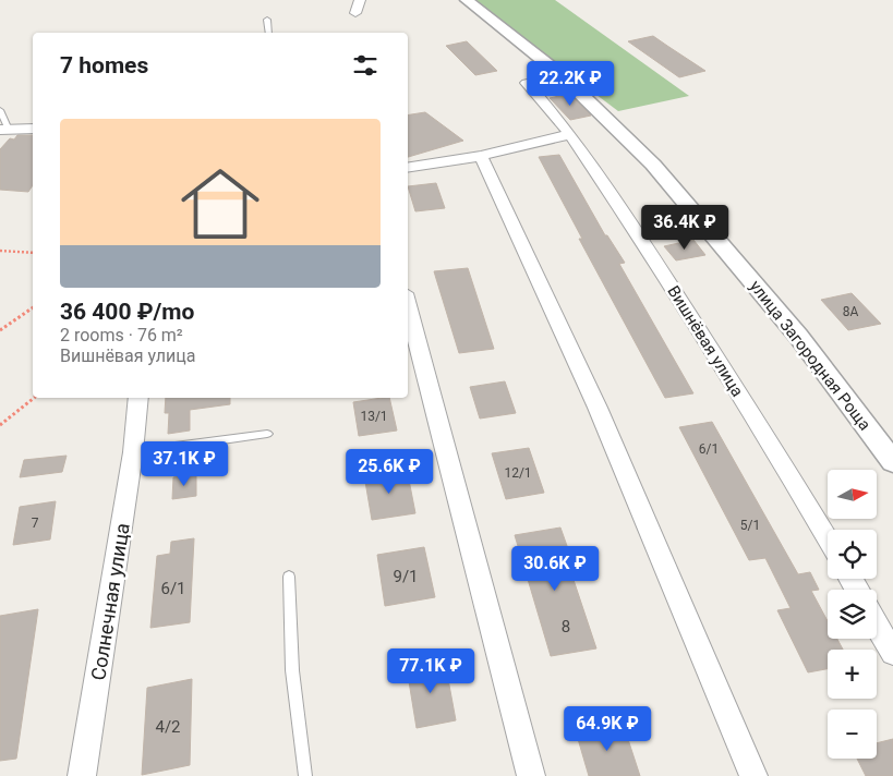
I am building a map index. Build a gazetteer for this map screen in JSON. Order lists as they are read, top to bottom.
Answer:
{
  "streets": {
    "street": ["Вишнёвая улица", "улица Загородная Роща", "Солнечная улица"]
  },
  "crossings": [
    ["Вишнёвая улица", "улица Загородная Роща"]
  ],
  "house_numbers": [
    "8А",
    "13/1",
    "6/1",
    "12/1",
    "7",
    "5/1",
    "9/1",
    "6/1",
    "8",
    "4/2"
  ],
  "north": "right",
  "page": {
    "heading": "7 homes",
    "price": [
      "22.2K ₽",
      "36.4K ₽",
      "37.1K ₽",
      "25.6K ₽",
      "30.6K ₽",
      "77.1K ₽",
      "64.9K ₽"
    ],
    "list": [
      {
        "name": "36 400 ₽/mo",
        "note": "2 rooms · 76 m² · Вишнёвая улица"
      }
    ],
    "map_buttons": ["+", "−"]
  }
}
